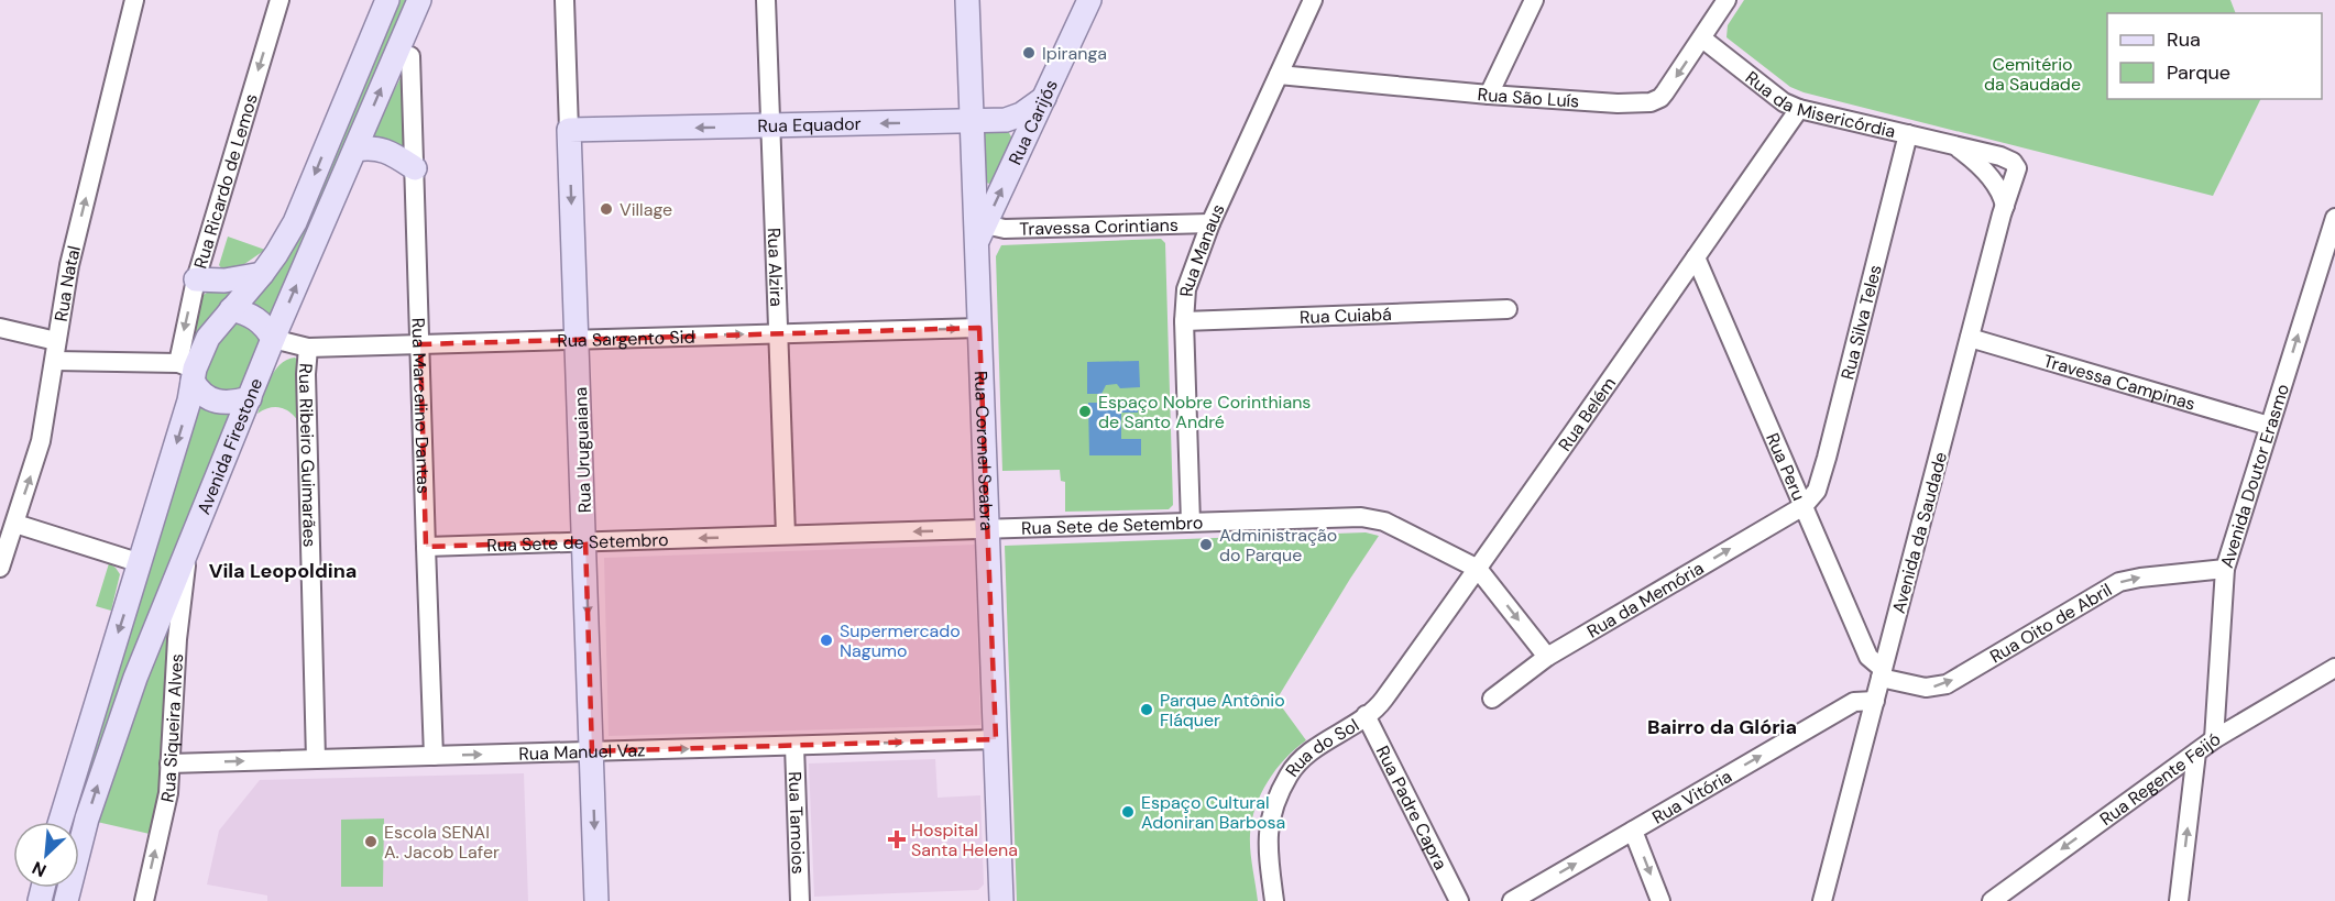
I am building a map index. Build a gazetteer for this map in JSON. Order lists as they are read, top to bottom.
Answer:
{
  "streets": {
    "main road": [
      "Rua Carijós",
      "Rua Equador",
      "Avenida Firestone",
      "Rua Uruguaiana",
      "Rua Coronel Seabra"
    ],
    "street": [
      "Rua São Luís",
      "Rua da Misericórdia",
      "Rua Ricardo de Lemos",
      "Travessa Corintians",
      "Rua Manaus",
      "Rua Alzira",
      "Rua Natal",
      "Rua Cuiabá",
      "Rua Silva Teles",
      "Rua Sargento Sid",
      "Travessa Campinas",
      "Rua Marcelino Dantas",
      "Rua Belém",
      "Rua Ribeiro Guimarães",
      "Rua Peru",
      "Avenida Doutor Erasmo",
      "Rua Sete de Setembro",
      "Avenida da Saudade",
      "Rua da Memória",
      "Rua Oito de Abril",
      "Rua Siqueira Alves",
      "Rua do Sol",
      "Rua Manuel Vaz",
      "Rua Regente Feijó",
      "Rua Vitória",
      "Rua Padre Capra",
      "Rua Tamoios"
    ]
  },
  "crossings": [
    ["Rua São Luís", "Rua da Misericórdia"],
    ["Rua São Luís", "Rua Manaus"],
    ["Rua da Misericórdia", "Rua Silva Teles"],
    ["Rua da Misericórdia", "Rua Belém"],
    ["Rua da Misericórdia", "Avenida da Saudade"],
    ["Rua Carijós", "Rua Equador"],
    ["Rua Carijós", "Travessa Corintians"],
    ["Rua Carijós", "Rua Coronel Seabra"],
    ["Rua Equador", "Rua Alzira"],
    ["Rua Equador", "Rua Uruguaiana"],
    ["Rua Equador", "Rua Coronel Seabra"],
    ["Rua Ricardo de Lemos", "Rua Sargento Sid"],
    ["Rua Ricardo de Lemos", "Avenida Firestone"],
    ["Travessa Corintians", "Rua Manaus"],
    ["Travessa Corintians", "Rua Coronel Seabra"],
    ["Rua Manaus", "Rua Cuiabá"],
    ["Rua Manaus", "Rua Sete de Setembro"],
    ["Rua Alzira", "Rua Sargento Sid"],
    ["Rua Alzira", "Rua Sete de Setembro"],
    ["Rua Silva Teles", "Rua Peru"],
    ["Rua Silva Teles", "Rua da Memória"],
    ["Rua Sargento Sid", "Rua Marcelino Dantas"],
    ["Rua Sargento Sid", "Avenida Firestone"],
    ["Rua Sargento Sid", "Rua Uruguaiana"],
    ["Rua Sargento Sid", "Rua Coronel Seabra"],
    ["Rua Sargento Sid", "Rua Ribeiro Guimarães"],
    ["Travessa Campinas", "Avenida Doutor Erasmo"],
    ["Travessa Campinas", "Avenida da Saudade"],
    ["Rua Marcelino Dantas", "Rua Sete de Setembro"],
    ["Rua Marcelino Dantas", "Rua Manuel Vaz"],
    ["Rua Belém", "Rua Peru"],
    ["Rua Belém", "Rua Sete de Setembro"],
    ["Rua Belém", "Rua do Sol"],
    ["Rua Belém", "Rua Padre Capra"],
    ["Avenida Firestone", "Rua Siqueira Alves"],
    ["Rua Uruguaiana", "Rua Sete de Setembro"],
    ["Rua Uruguaiana", "Rua Manuel Vaz"],
    ["Rua Coronel Seabra", "Rua Sete de Setembro"],
    ["Rua Coronel Seabra", "Rua Manuel Vaz"],
    ["Rua Ribeiro Guimarães", "Rua Manuel Vaz"],
    ["Rua Peru", "Avenida da Saudade"],
    ["Rua Peru", "Rua da Memória"],
    ["Rua Peru", "Rua Oito de Abril"],
    ["Avenida Doutor Erasmo", "Rua Oito de Abril"],
    ["Avenida Doutor Erasmo", "Rua Regente Feijó"],
    ["Rua Sete de Setembro", "Rua da Memória"],
    ["Avenida da Saudade", "Rua Oito de Abril"],
    ["Avenida da Saudade", "Rua Vitória"],
    ["Rua Siqueira Alves", "Rua Manuel Vaz"],
    ["Rua do Sol", "Rua Padre Capra"],
    ["Rua Manuel Vaz", "Rua Tamoios"]
  ],
  "one_way": [
    "Rua São Luís",
    "Rua Carijós",
    "Rua Equador",
    "Rua Ricardo de Lemos",
    "Rua Natal",
    "Rua Sargento Sid",
    "Rua Uruguaiana",
    "Avenida Doutor Erasmo",
    "Rua da Memória",
    "Rua Oito de Abril",
    "Rua Siqueira Alves",
    "Rua Manuel Vaz",
    "Rua Regente Feijó",
    "Rua Vitória"
  ],
  "districts": ["Vila Leopoldina", "Bairro da Glória"],
  "parks": ["Cemitério da Saudade"],
  "places": {
    "other": [
      "Ipiranga",
      "Village",
      "Espaço Nobre Corinthians de Santo André",
      "Administração do Parque",
      "Supermercado Nagumo",
      "Parque Antônio Fláquer",
      "Espaço Cultural Adoniran Barbosa",
      "Escola SENAI A. Jacob Lafer"
    ],
    "health": ["Hospital Santa Helena"]
  },
  "legend": ["Rua", "Parque"],
  "north": "bottom left"
}
